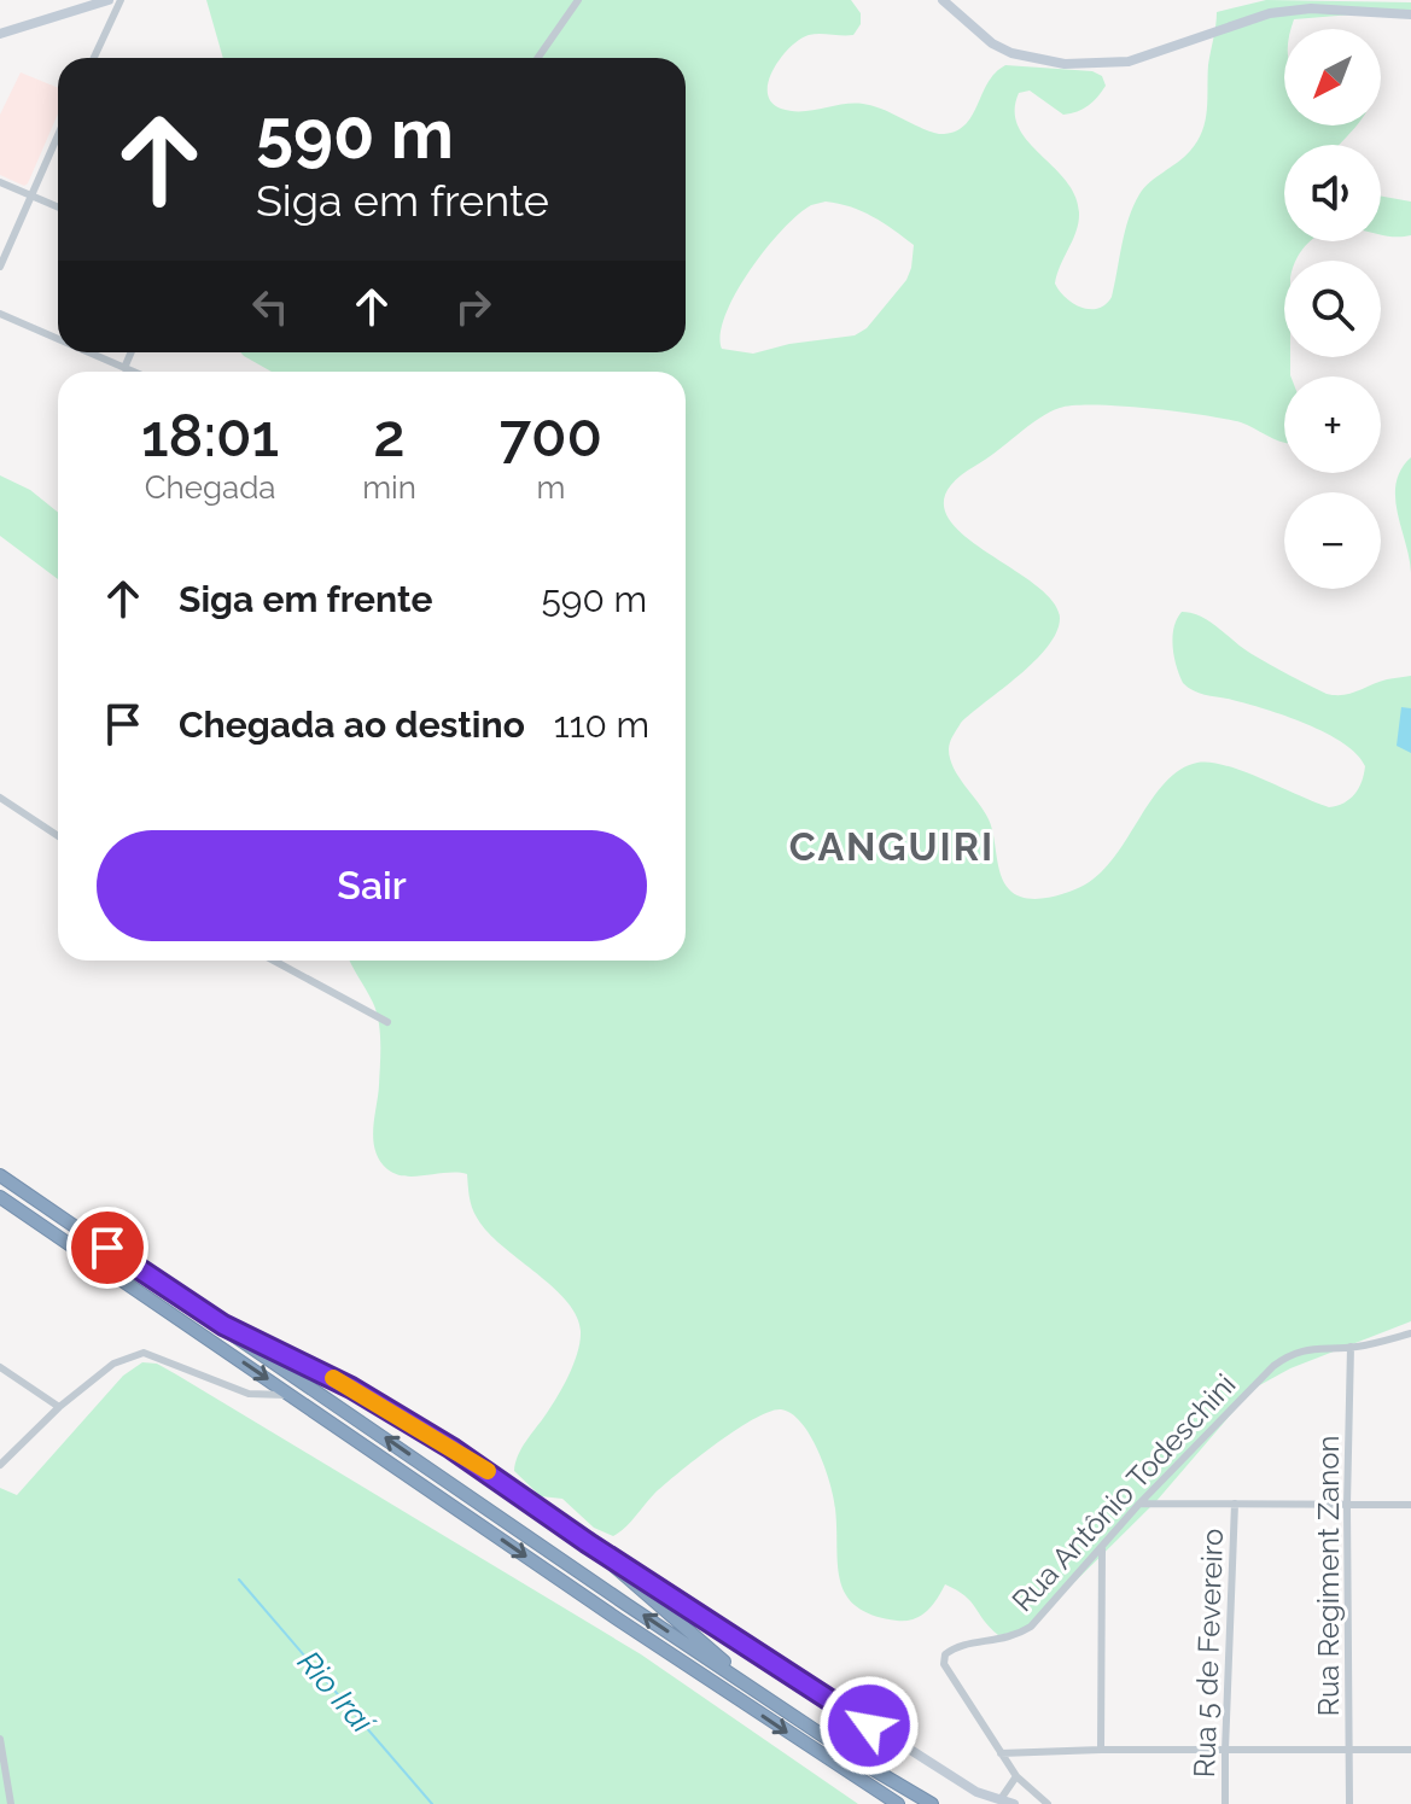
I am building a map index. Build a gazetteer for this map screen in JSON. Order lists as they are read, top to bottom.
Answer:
{
  "streets": {
    "street": ["Rua Antônio Todeschini", "Rua Regiment Zanon", "Rua 5 de Fevereiro"]
  },
  "crossings": [
    ["Rua Antônio Todeschini", "Rua Regiment Zanon"]
  ],
  "districts": ["CANGUIRI"],
  "water": ["Rio Iraí"],
  "north": "bottom left",
  "page": {
    "map_buttons": ["+", "−"],
    "turn": ["590 m", "Siga em frente"],
    "eta": [
      "18:01",
      "Chegada",
      "2",
      "min",
      "700",
      "m"
    ],
    "list": [
      {
        "name": "Siga em frente",
        "value": "590 m"
      },
      {
        "name": "Chegada ao destino",
        "value": "110 m"
      }
    ],
    "buttons": "Sair"
  }
}
